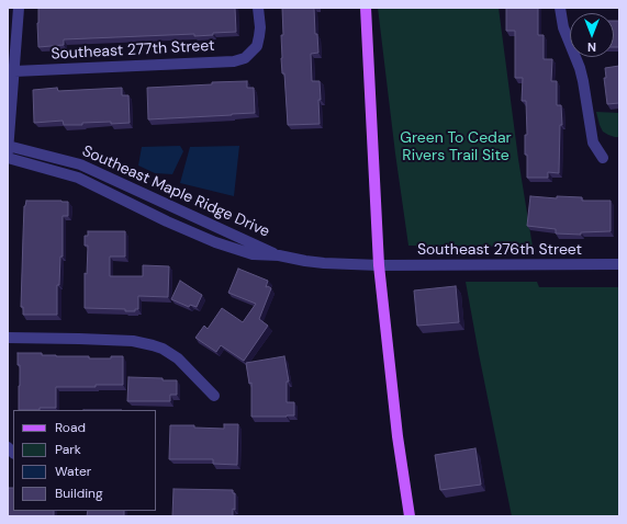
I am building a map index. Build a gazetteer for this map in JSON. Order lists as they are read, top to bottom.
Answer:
{
  "streets": {
    "street": ["Southeast 277th Street", "Southeast Maple Ridge Drive", "Southeast 276th Street"]
  },
  "crossings": [
    ["Southeast Maple Ridge Drive", "Southeast 276th Street"]
  ],
  "parks": ["Green To Cedar Rivers Trail Site"],
  "legend": [
    "Road",
    "Park",
    "Water",
    "Building"
  ],
  "north": "bottom"
}
